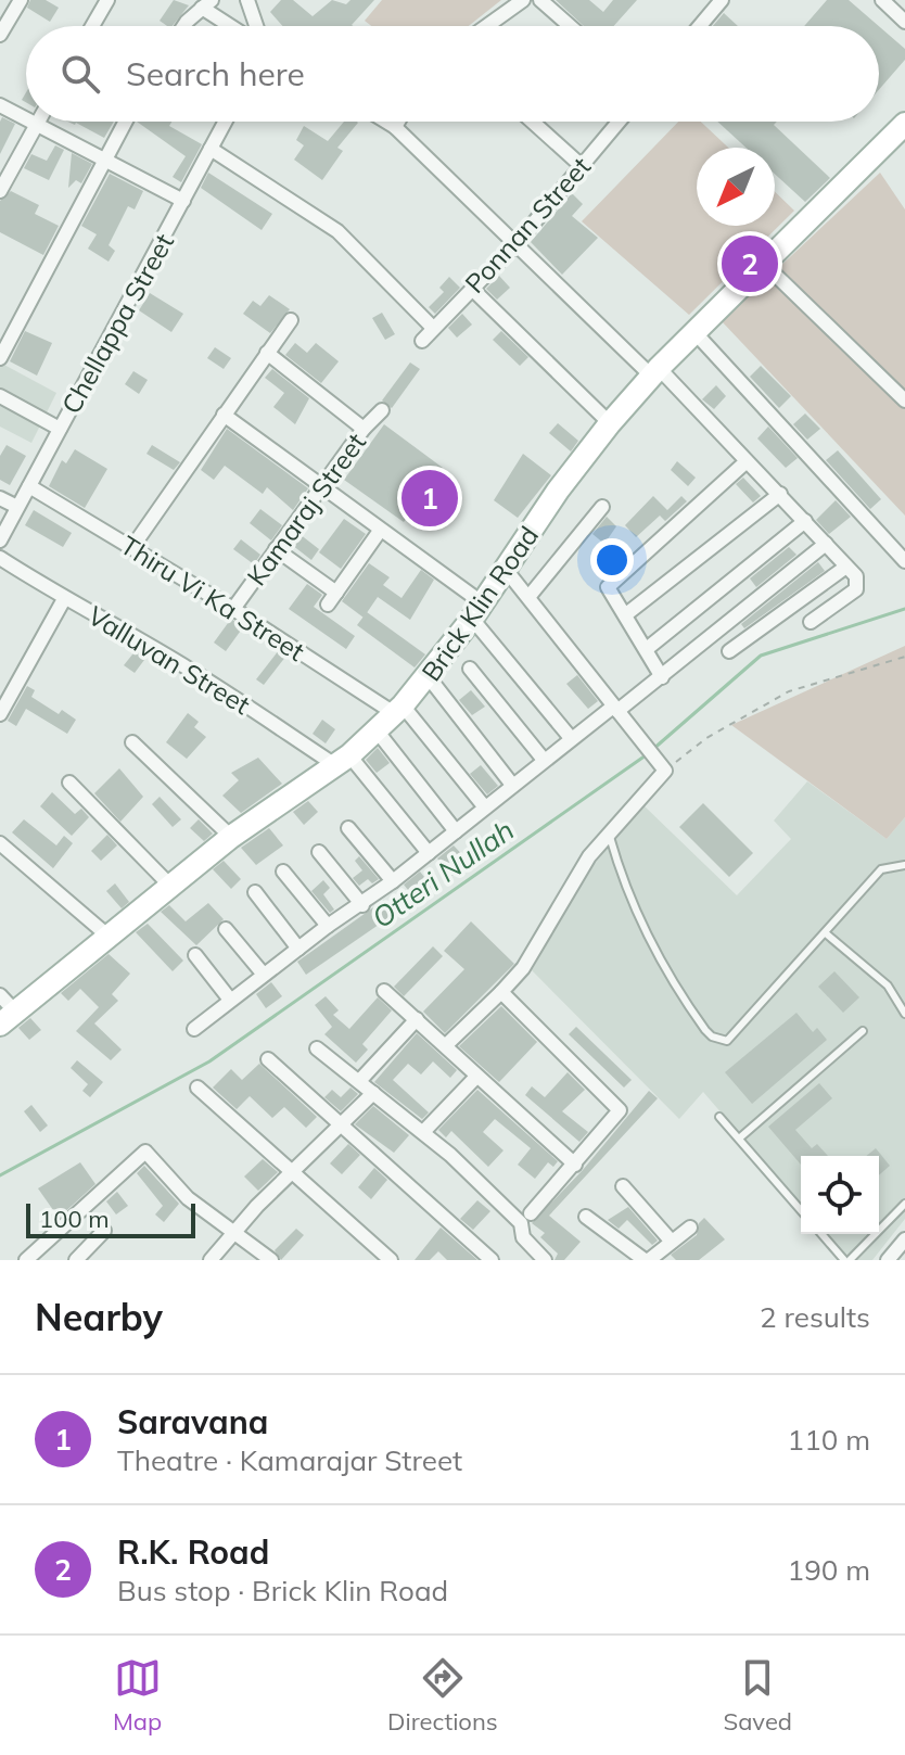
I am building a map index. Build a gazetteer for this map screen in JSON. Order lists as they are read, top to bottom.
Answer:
{
  "streets": {
    "main road": ["Brick Klin Road"],
    "street": [
      "Ponnan Street",
      "Chellappa Street",
      "Kamaraj Street",
      "Thiru Vi Ka Street",
      "Valluvan Street"
    ]
  },
  "crossings": [
    ["Chellappa Street", "Thiru Vi Ka Street"],
    ["Kamaraj Street", "Thiru Vi Ka Street"],
    ["Thiru Vi Ka Street", "Brick Klin Road"],
    ["Brick Klin Road", "Valluvan Street"]
  ],
  "water": ["Otteri Nullah"],
  "scale_bar": "100 m",
  "north": "bottom left",
  "page": {
    "search": "Search here",
    "pins": ["2", "1"],
    "scale": "100 m",
    "heading": ["Nearby", "2 results"],
    "list": [
      {
        "mark": "1",
        "name": "Saravana",
        "note": "Theatre · Kamarajar Street",
        "value": "110 m"
      },
      {
        "mark": "2",
        "name": "R.K. Road",
        "note": "Bus stop · Brick Klin Road",
        "value": "190 m"
      }
    ],
    "nav": ["Map", "Directions", "Saved"]
  }
}
